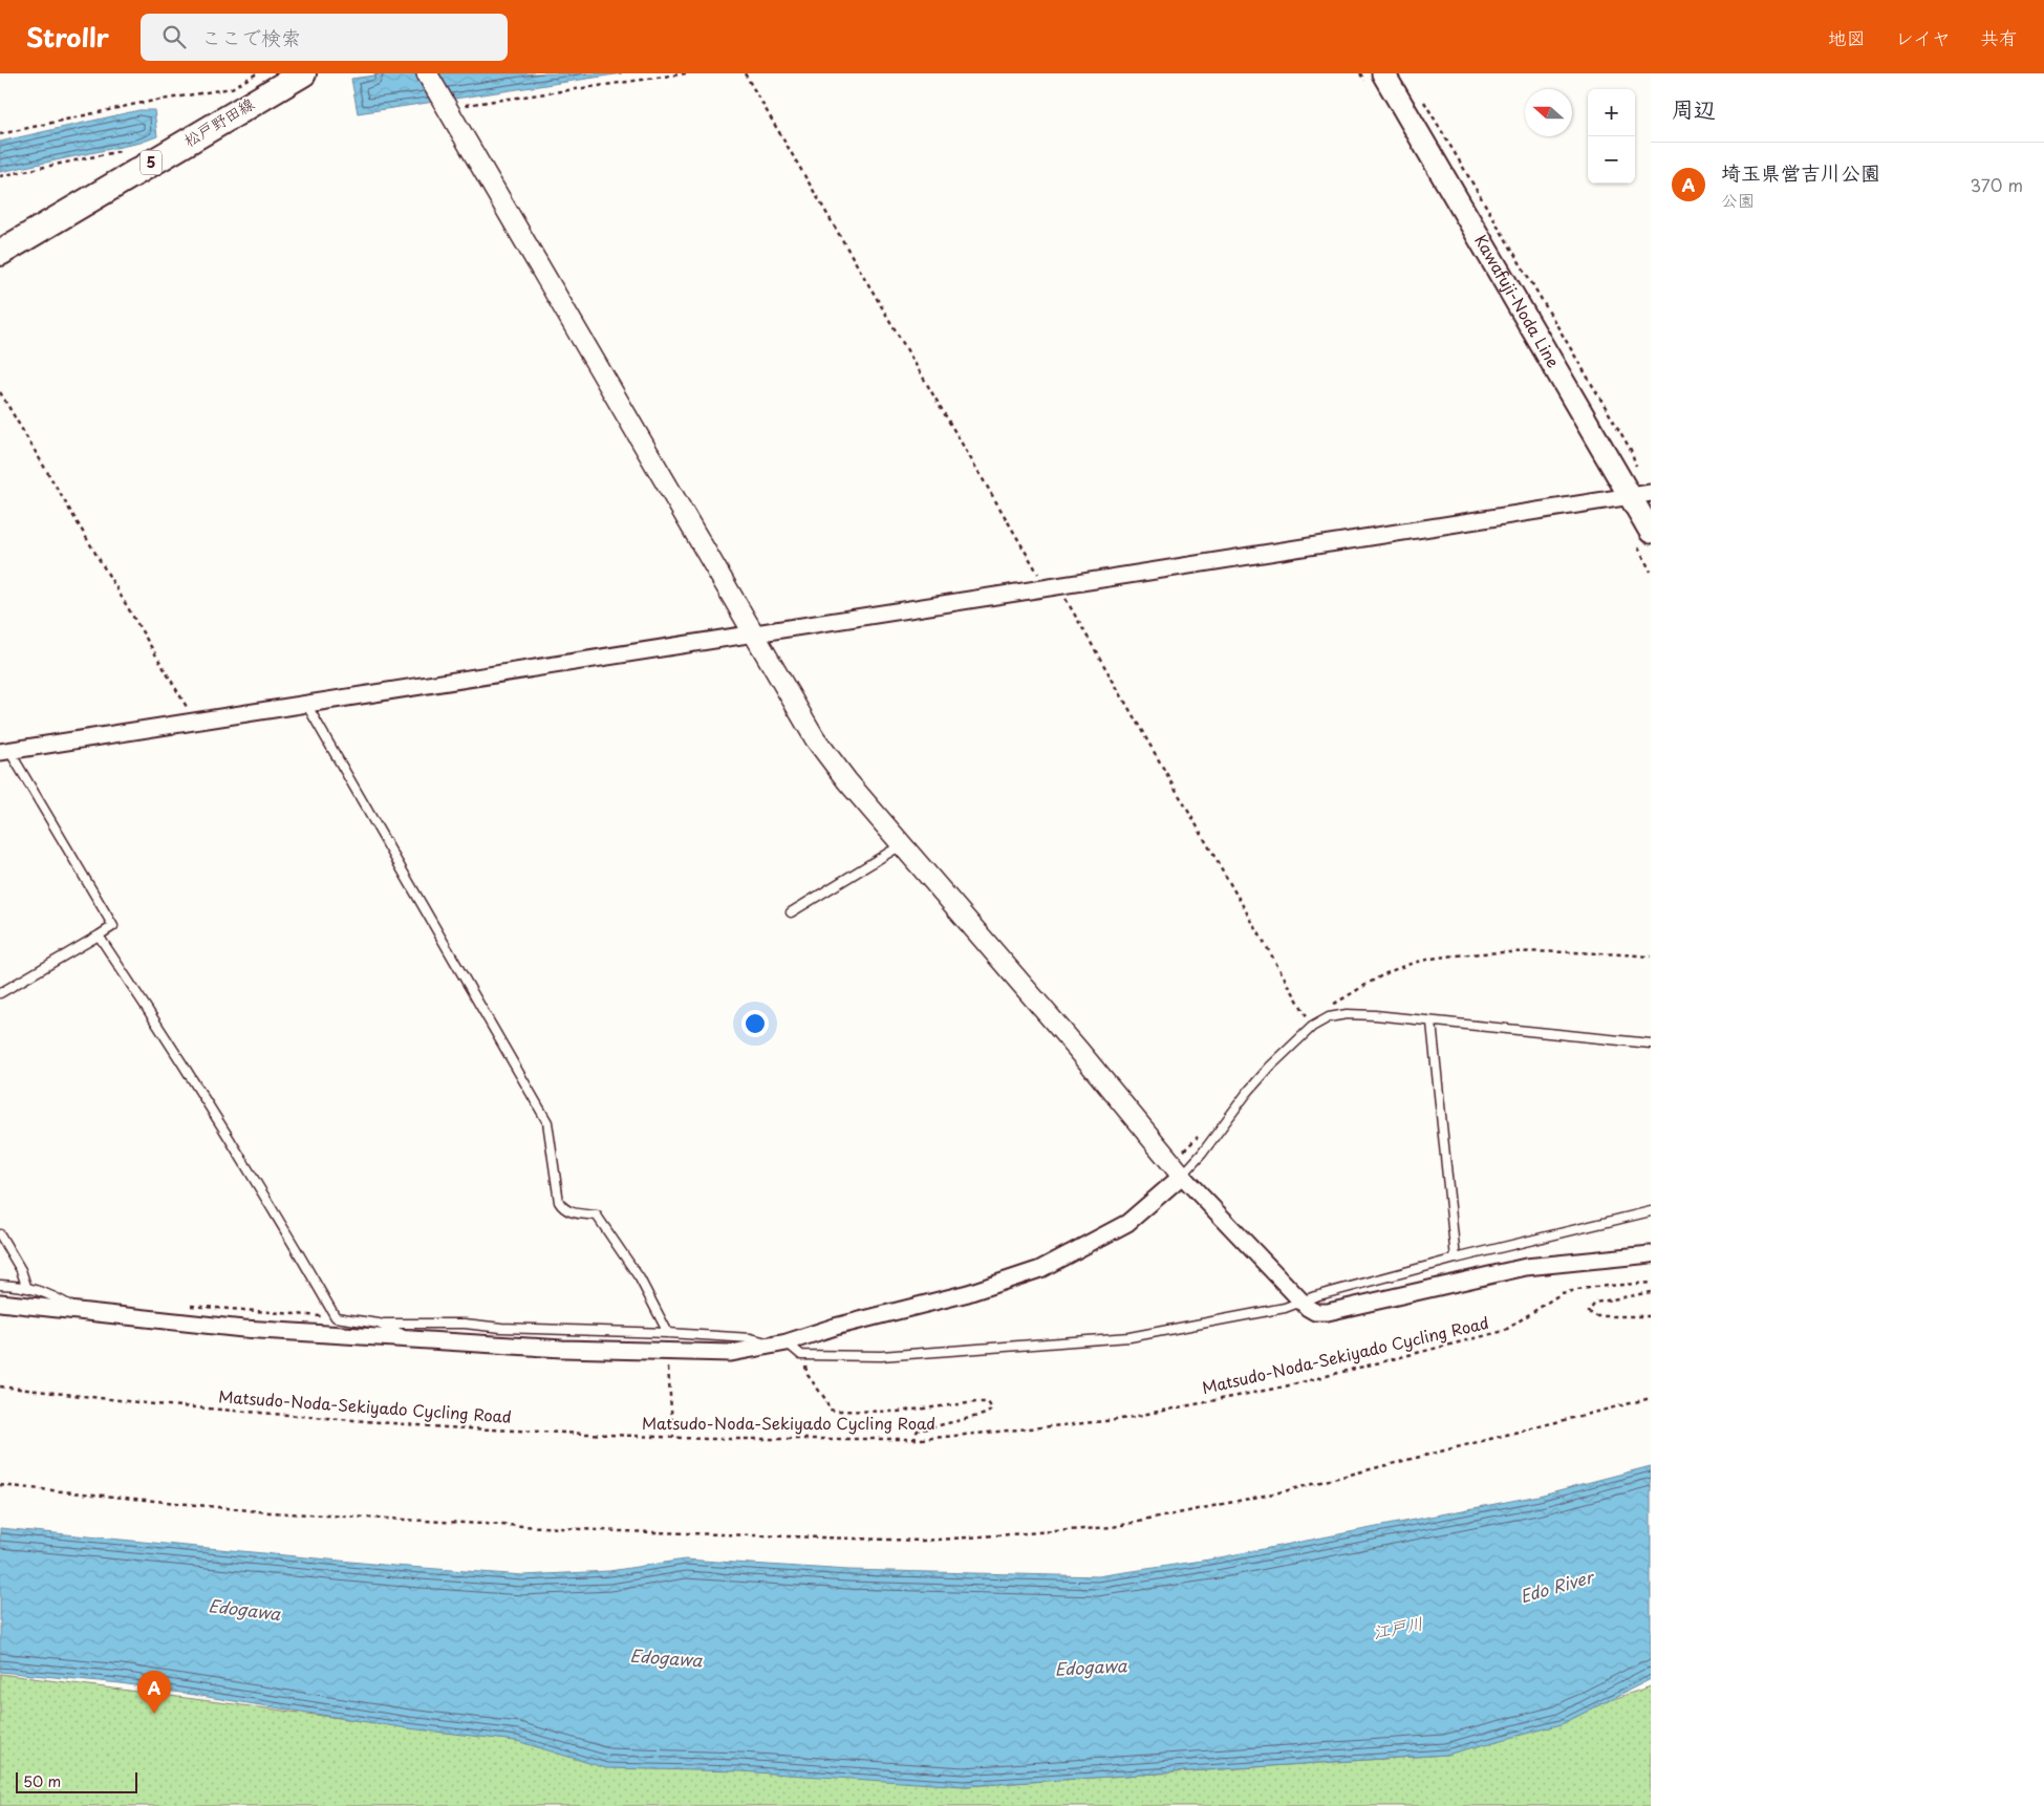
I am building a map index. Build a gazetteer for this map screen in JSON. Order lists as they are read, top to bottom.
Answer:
{
  "streets": {
    "main road": ["松戸野田線", "5", "Kawafuji-Noda Line"],
    "path": ["Matsudo-Noda-Sekiyado Cycling Road"]
  },
  "water": ["Edo River", "Edogawa", "江戸川"],
  "scale_bar": "50 m",
  "north": "left",
  "page": {
    "header": "Strollr",
    "search": "ここで検索",
    "nav": ["地図", "レイヤ", "共有"],
    "heading": "周辺",
    "map_buttons": ["+", "−"],
    "list": [
      {
        "mark": "A",
        "name": "埼玉県営吉川公園",
        "note": "公園",
        "value": "370 m"
      }
    ],
    "pins": "A",
    "scale": "50 m"
  }
}
